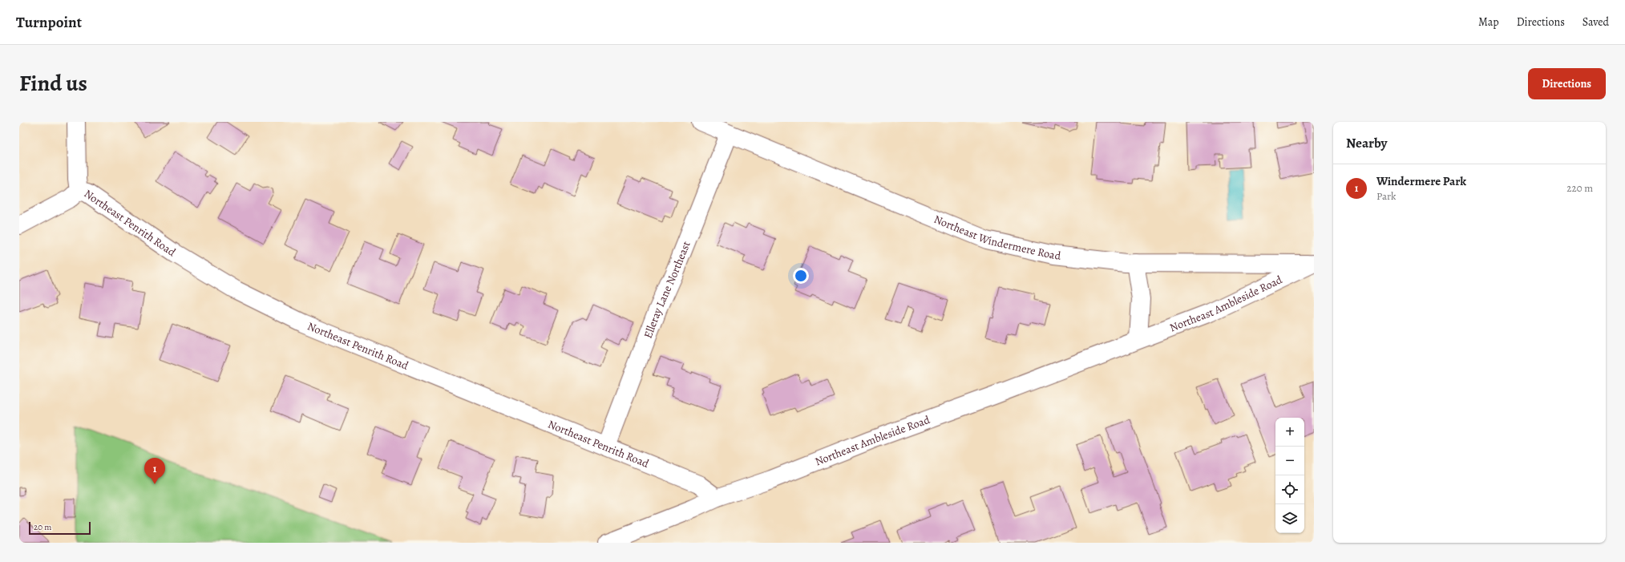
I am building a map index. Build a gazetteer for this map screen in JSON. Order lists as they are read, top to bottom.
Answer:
{
  "streets": {
    "street": [
      "Northeast Penrith Road",
      "Northeast Windermere Road",
      "Elleray Lane Northeast",
      "Northeast Ambleside Road"
    ]
  },
  "crossings": [
    ["Northeast Penrith Road", "Elleray Lane Northeast"],
    ["Northeast Penrith Road", "Northeast Ambleside Road"],
    ["Northeast Windermere Road", "Elleray Lane Northeast"],
    ["Northeast Windermere Road", "Northeast Ambleside Road"]
  ],
  "scale_bar": "20 m",
  "page": {
    "header": "Turnpoint",
    "nav": ["Map", "Directions", "Saved"],
    "title": "Find us",
    "buttons": "Directions",
    "heading": "Nearby",
    "list": [
      {
        "mark": "1",
        "name": "Windermere Park",
        "note": "Park",
        "value": "220 m"
      }
    ],
    "map_buttons": ["+", "−"],
    "pins": "1",
    "scale": "20 m"
  }
}
